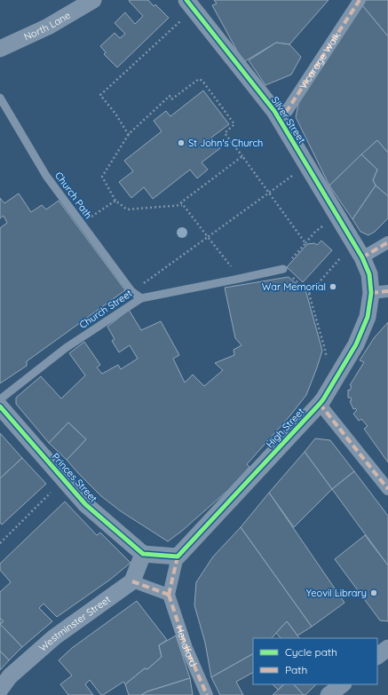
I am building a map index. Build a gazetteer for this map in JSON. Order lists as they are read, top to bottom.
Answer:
{
  "streets": {
    "street": [
      "North Lane",
      "Vicarage Walk",
      "Silver Street",
      "High Street",
      "Princes Street",
      "Westminster Street",
      "Hendford"
    ],
    "lane": ["Church Path", "Church Street"]
  },
  "crossings": [
    ["Vicarage Walk", "Silver Street"],
    ["Silver Street", "High Street"],
    ["Church Path", "Church Street"],
    ["High Street", "Hendford"]
  ],
  "places": ["St John's Church", "War Memorial", "Yeovil Library"],
  "legend": ["Cycle path", "Path"]
}
